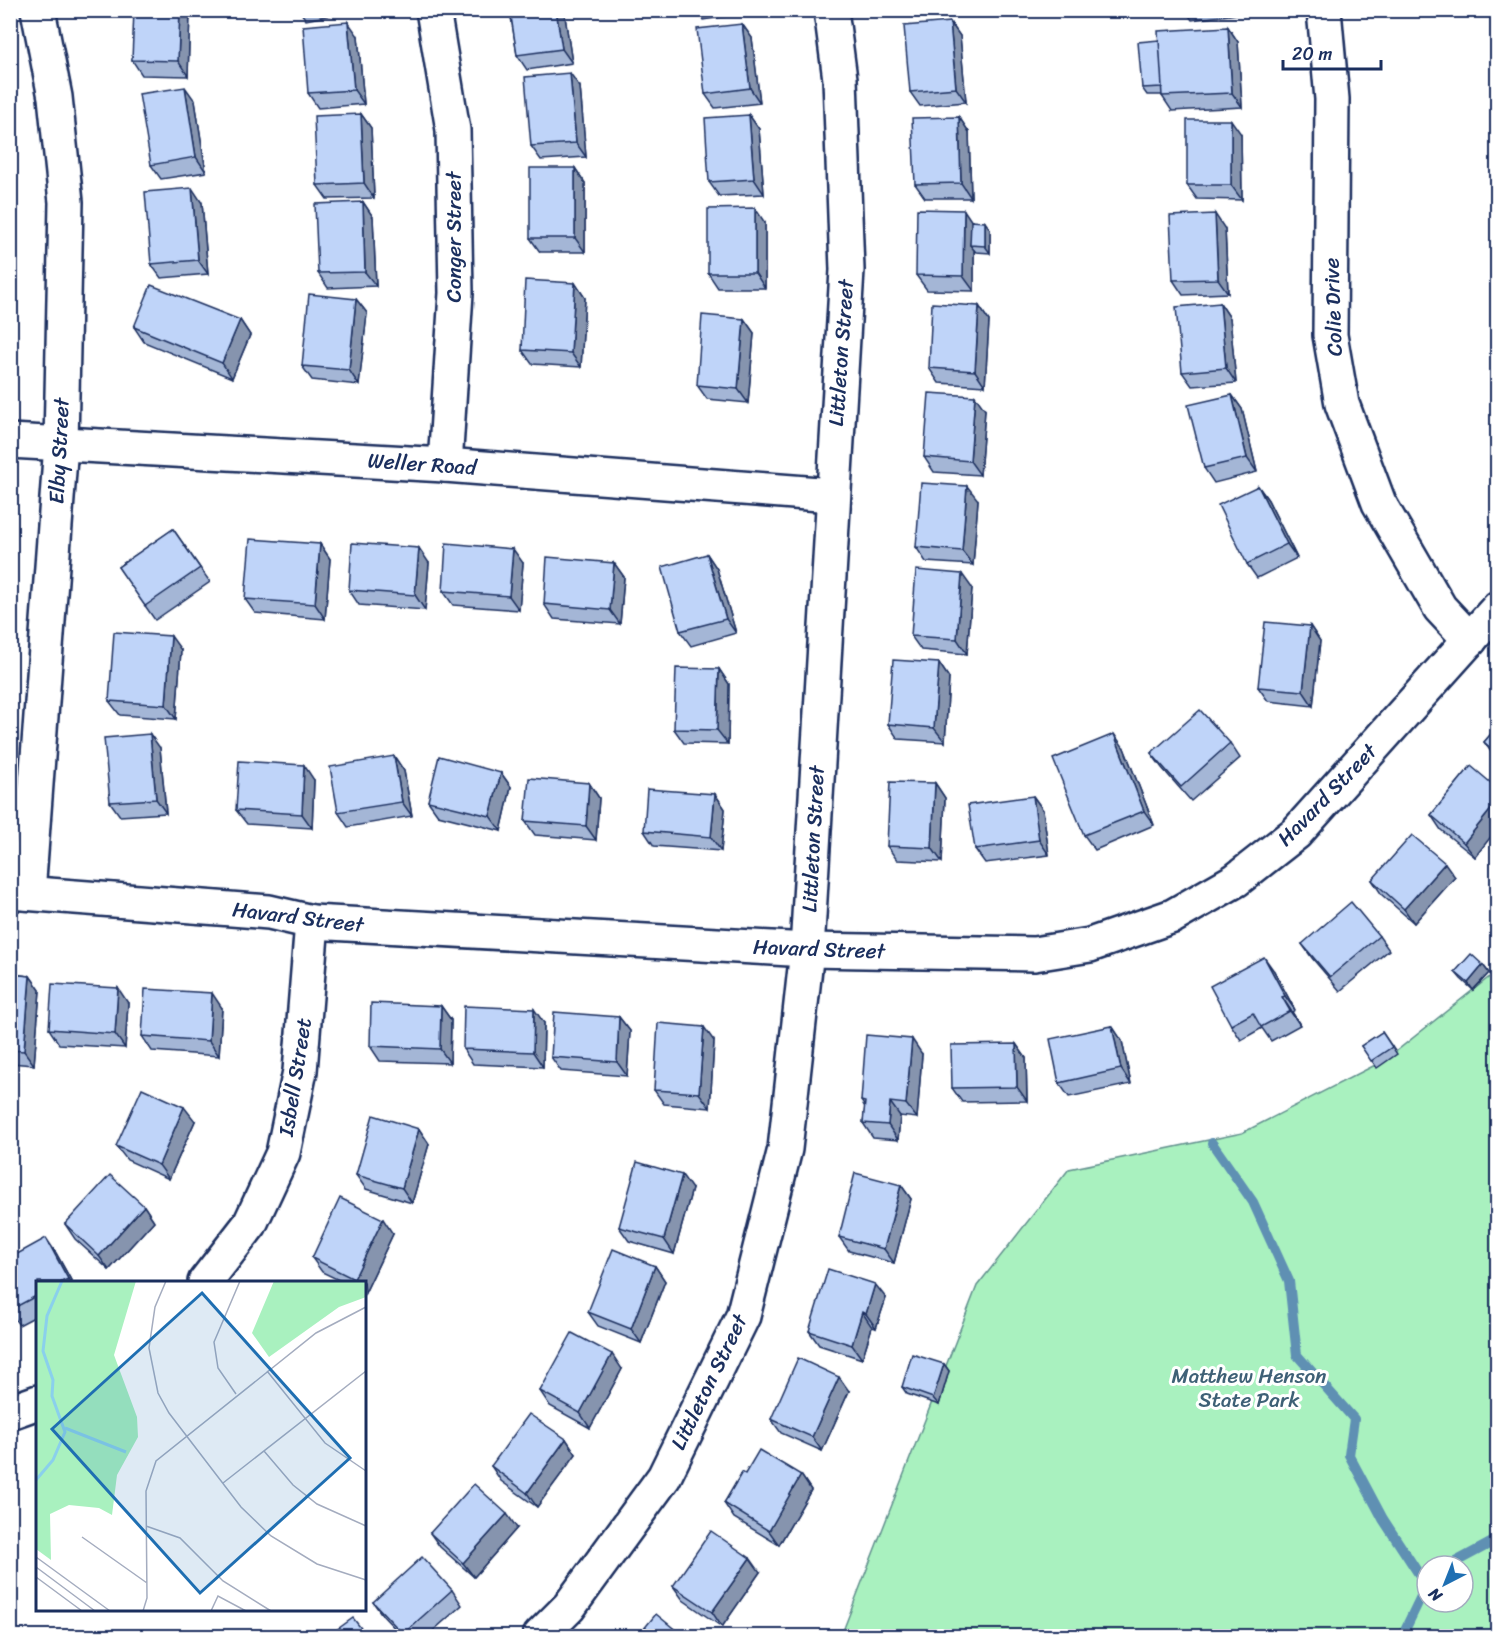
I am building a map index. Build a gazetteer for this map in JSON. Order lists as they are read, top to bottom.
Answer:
{
  "streets": {
    "street": [
      "Conger Street",
      "Colie Drive",
      "Littleton Street",
      "Elby Street",
      "Weller Road",
      "Havard Street",
      "Isbell Street"
    ]
  },
  "crossings": [
    ["Conger Street", "Weller Road"],
    ["Colie Drive", "Havard Street"],
    ["Littleton Street", "Weller Road"],
    ["Littleton Street", "Havard Street"],
    ["Elby Street", "Weller Road"],
    ["Elby Street", "Havard Street"],
    ["Havard Street", "Isbell Street"]
  ],
  "parks": ["Matthew Henson State Park"],
  "scale_bar": "20 m",
  "north": "bottom left"
}
